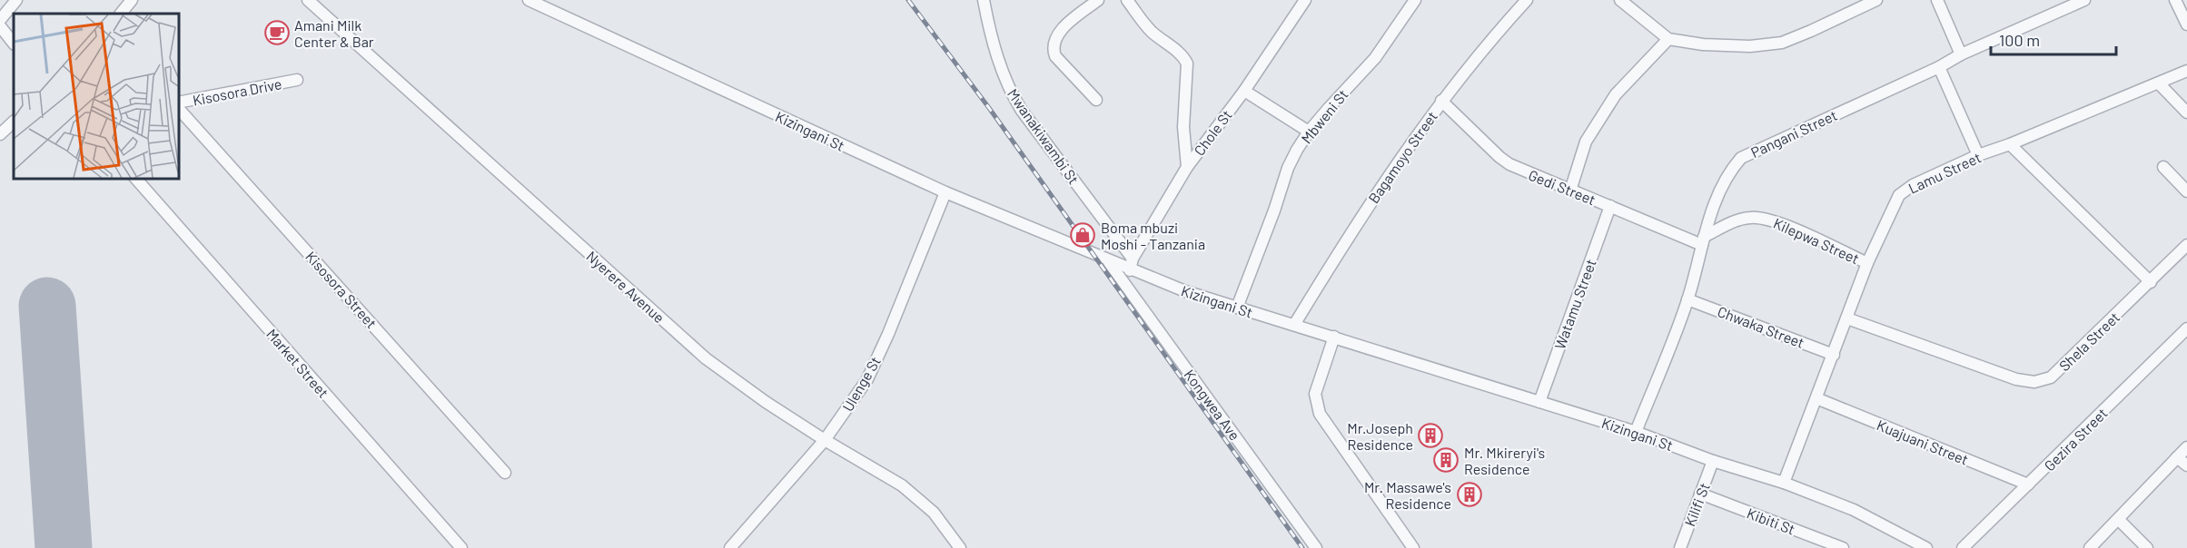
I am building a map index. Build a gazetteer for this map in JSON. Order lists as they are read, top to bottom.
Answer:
{
  "streets": {
    "street": [
      "Kisosora Drive",
      "Mbweni St",
      "Kizingani St",
      "Chole St",
      "Pangani Street",
      "Mwanakiwambi St",
      "Bagamoyo Street",
      "Lamu Street",
      "Gedi Street",
      "Kilepwa Street",
      "Nyerere Avenue",
      "Kisosora Street",
      "Watamu Street",
      "Chwaka Street",
      "Shela Street",
      "Market Street",
      "Ulenge St",
      "Kongwea Ave",
      "Gezira Street",
      "Kuajuani Street",
      "Kilifi St",
      "Kibiti St"
    ]
  },
  "crossings": [
    ["Mbweni St", "Kizingani St"],
    ["Kizingani St", "Chole St"],
    ["Kizingani St", "Pangani Street"],
    ["Kizingani St", "Mwanakiwambi St"],
    ["Kizingani St", "Bagamoyo Street"],
    ["Kizingani St", "Lamu Street"],
    ["Kizingani St", "Watamu Street"],
    ["Kizingani St", "Ulenge St"],
    ["Kizingani St", "Kongwea Ave"],
    ["Kizingani St", "Kilifi St"],
    ["Chole St", "Mwanakiwambi St"],
    ["Pangani Street", "Gedi Street"],
    ["Pangani Street", "Kilepwa Street"],
    ["Pangani Street", "Chwaka Street"],
    ["Bagamoyo Street", "Gedi Street"],
    ["Lamu Street", "Kilepwa Street"],
    ["Lamu Street", "Chwaka Street"],
    ["Lamu Street", "Shela Street"],
    ["Lamu Street", "Kuajuani Street"],
    ["Gedi Street", "Kilepwa Street"],
    ["Gedi Street", "Watamu Street"],
    ["Nyerere Avenue", "Ulenge St"],
    ["Gezira Street", "Kuajuani Street"],
    ["Kilifi St", "Kibiti St"]
  ],
  "places": {
    "cafe": ["Amani Milk Center & Bar"],
    "shop": ["Boma mbuzi Moshi - Tanzania"],
    "building": ["Mr.Joseph Residence", "Mr. Mkireryi's Residence", "Mr. Massawe's Residence"]
  },
  "scale_bar": "100 m"
}
